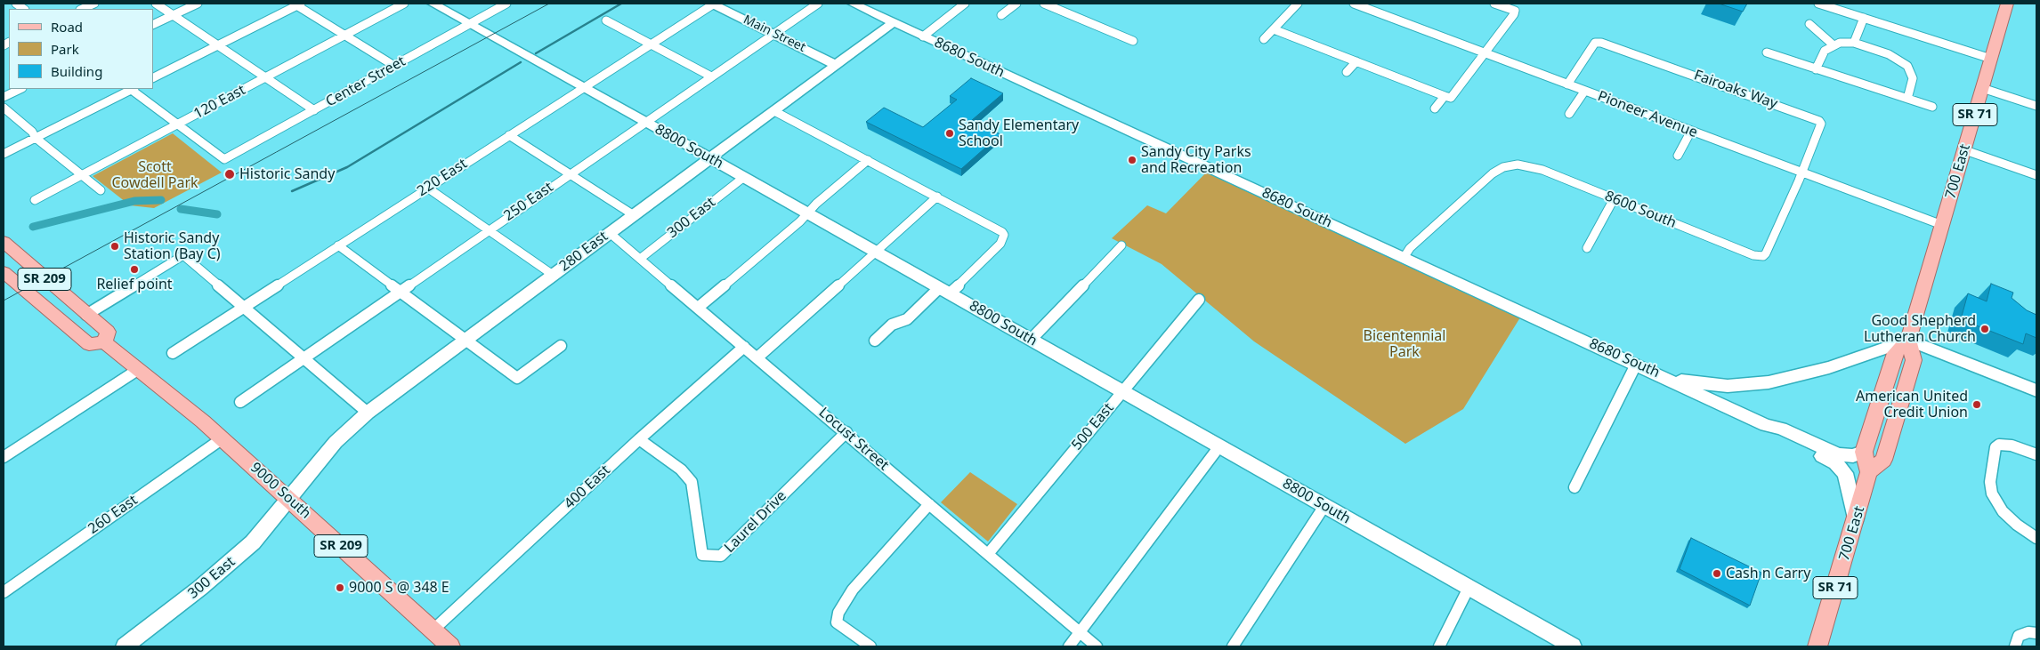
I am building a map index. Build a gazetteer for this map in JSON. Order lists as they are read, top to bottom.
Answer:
{
  "streets": {
    "main road": [
      "SR 71",
      "700 East",
      "SR 209",
      "9000 South"
    ],
    "street": [
      "Main Street",
      "8680 South",
      "Center Street",
      "Fairoaks Way",
      "120 East",
      "Pioneer Avenue",
      "8800 South",
      "220 East",
      "250 East",
      "8600 South",
      "300 East",
      "280 East",
      "500 East",
      "Locust Street",
      "400 East",
      "260 East",
      "Laurel Drive"
    ]
  },
  "crossings": [
    ["Main Street", "220 East"],
    ["Main Street", "250 East"],
    ["Main Street", "280 East"],
    ["8680 South", "8600 South"],
    ["8680 South", "280 East"],
    ["Center Street", "120 East"],
    ["Center Street", "8800 South"],
    ["Fairoaks Way", "Pioneer Avenue"],
    ["Fairoaks Way", "8600 South"],
    ["Pioneer Avenue", "700 East"],
    ["Pioneer Avenue", "8600 South"],
    ["8800 South", "220 East"],
    ["8800 South", "250 East"],
    ["8800 South", "300 East"],
    ["8800 South", "280 East"],
    ["8800 South", "500 East"],
    ["300 East", "280 East"],
    ["300 East", "Locust Street"],
    ["300 East", "9000 South"],
    ["280 East", "Locust Street"],
    ["280 East", "9000 South"],
    ["SR 209", "9000 South"],
    ["500 East", "Locust Street"],
    ["Locust Street", "400 East"],
    ["Locust Street", "Laurel Drive"],
    ["400 East", "9000 South"],
    ["400 East", "Laurel Drive"],
    ["9000 South", "260 East"]
  ],
  "parks": ["Scott Cowdell Park", "Bicentennial Park"],
  "places": [
    "Sandy Elementary School",
    "Sandy City Parks and Recreation",
    "Historic Sandy",
    "Historic Sandy Station (Bay C)",
    "Relief point",
    "Good Shepherd Lutheran Church",
    "American United Credit Union",
    "Cash n Carry",
    "9000 S @ 348 E"
  ],
  "legend": ["Road", "Park", "Building"]
}
